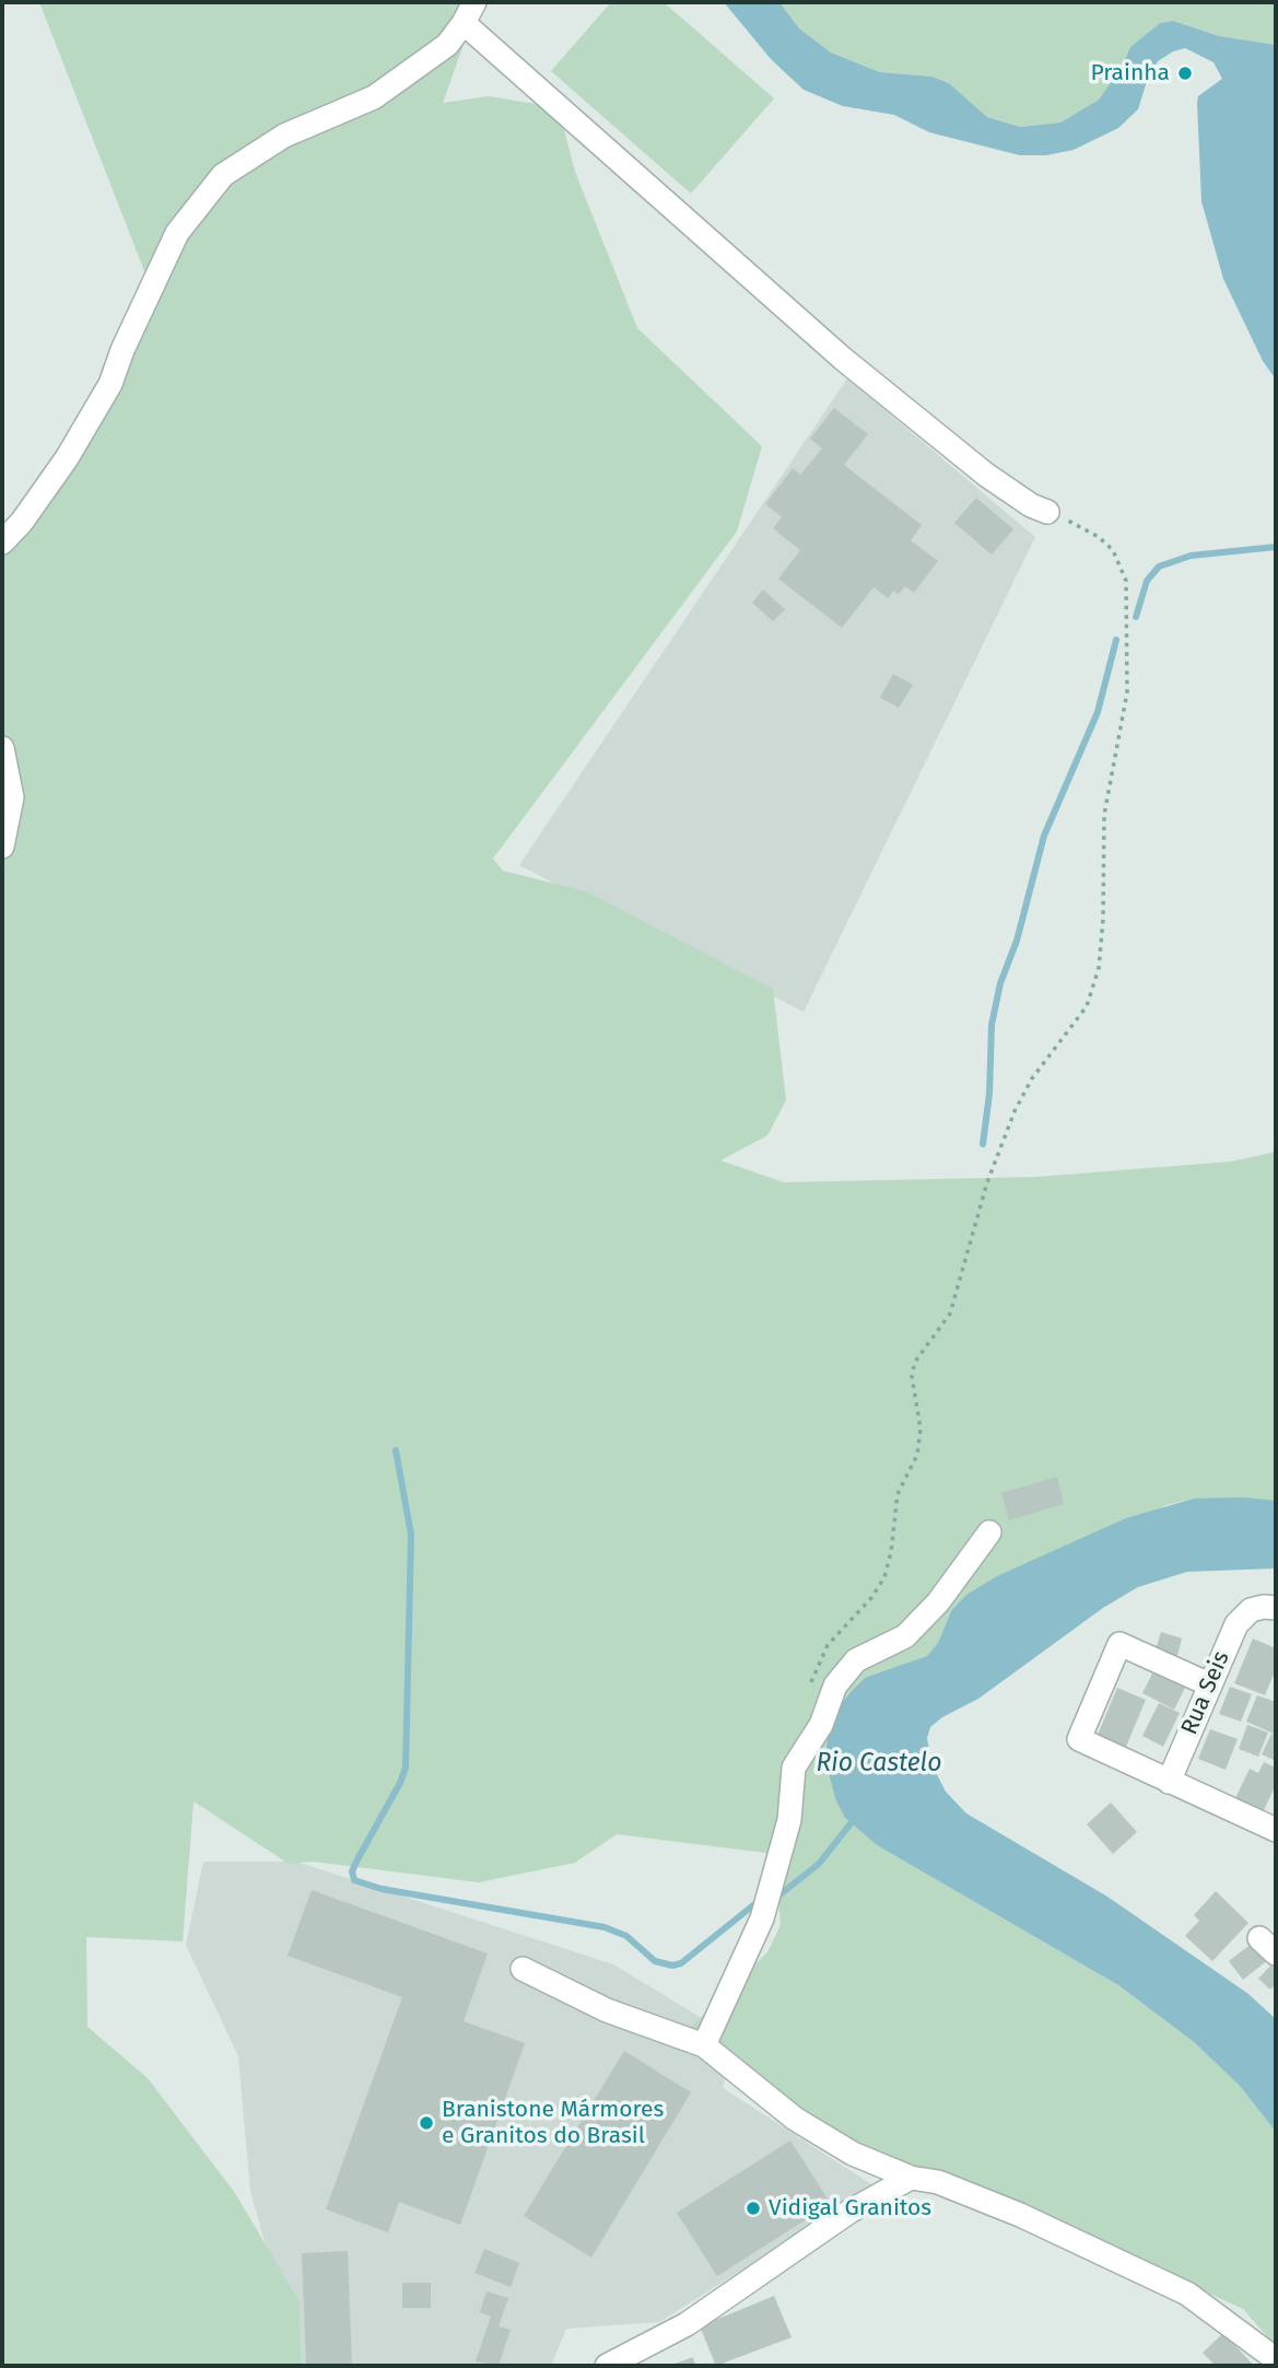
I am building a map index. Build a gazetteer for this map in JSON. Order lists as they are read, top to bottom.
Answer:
{
  "streets": {
    "street": ["Rua Seis"]
  },
  "water": ["Rio Castelo"],
  "places": ["Prainha", "Branistone Mármores e Granitos do Brasil", "Vidigal Granitos"]
}
